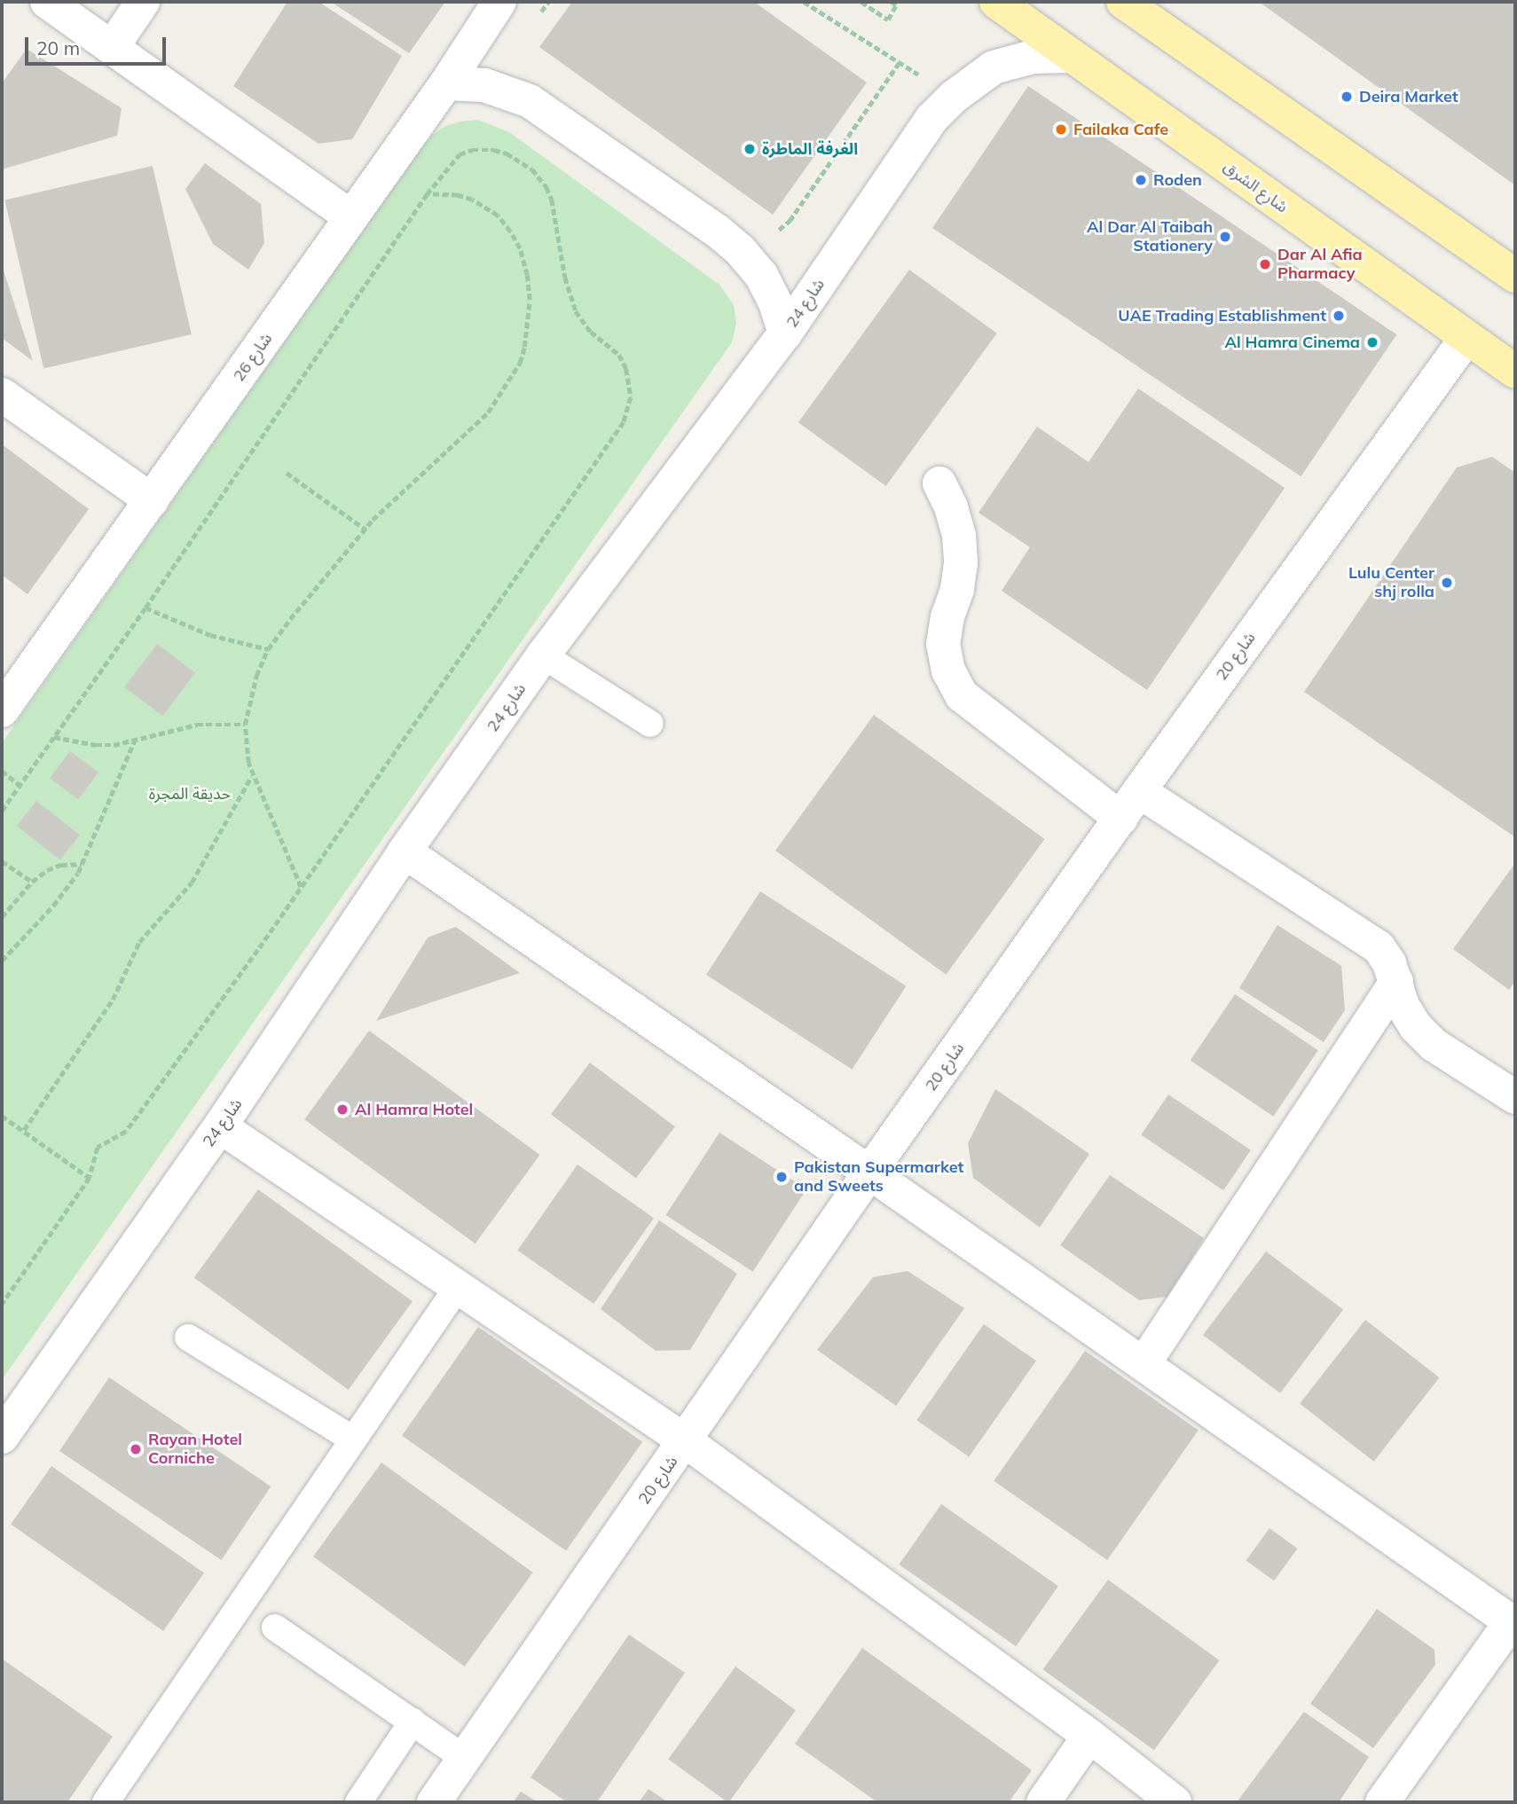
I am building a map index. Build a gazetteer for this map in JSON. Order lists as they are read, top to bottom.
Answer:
{
  "streets": {
    "main road": ["شارع الشرق"],
    "street": ["شارع 24", "شارع 26", "شارع 20"]
  },
  "crossings": [
    ["شارع الشرق", "شارع 24"],
    ["شارع الشرق", "شارع 20"]
  ],
  "parks": ["حديقة المجرة"],
  "places": [
    "Deira Market",
    "Failaka Cafe",
    "الغرفة الماطرة",
    "Roden",
    "Al Dar Al Taibah Stationery",
    "Dar Al Afia Pharmacy",
    "UAE Trading Establishment",
    "Al Hamra Cinema",
    "Lulu Center shj rolla",
    "Al Hamra Hotel",
    "Pakistan Supermarket and Sweets",
    "Rayan Hotel Corniche"
  ],
  "scale_bar": "20 m"
}
